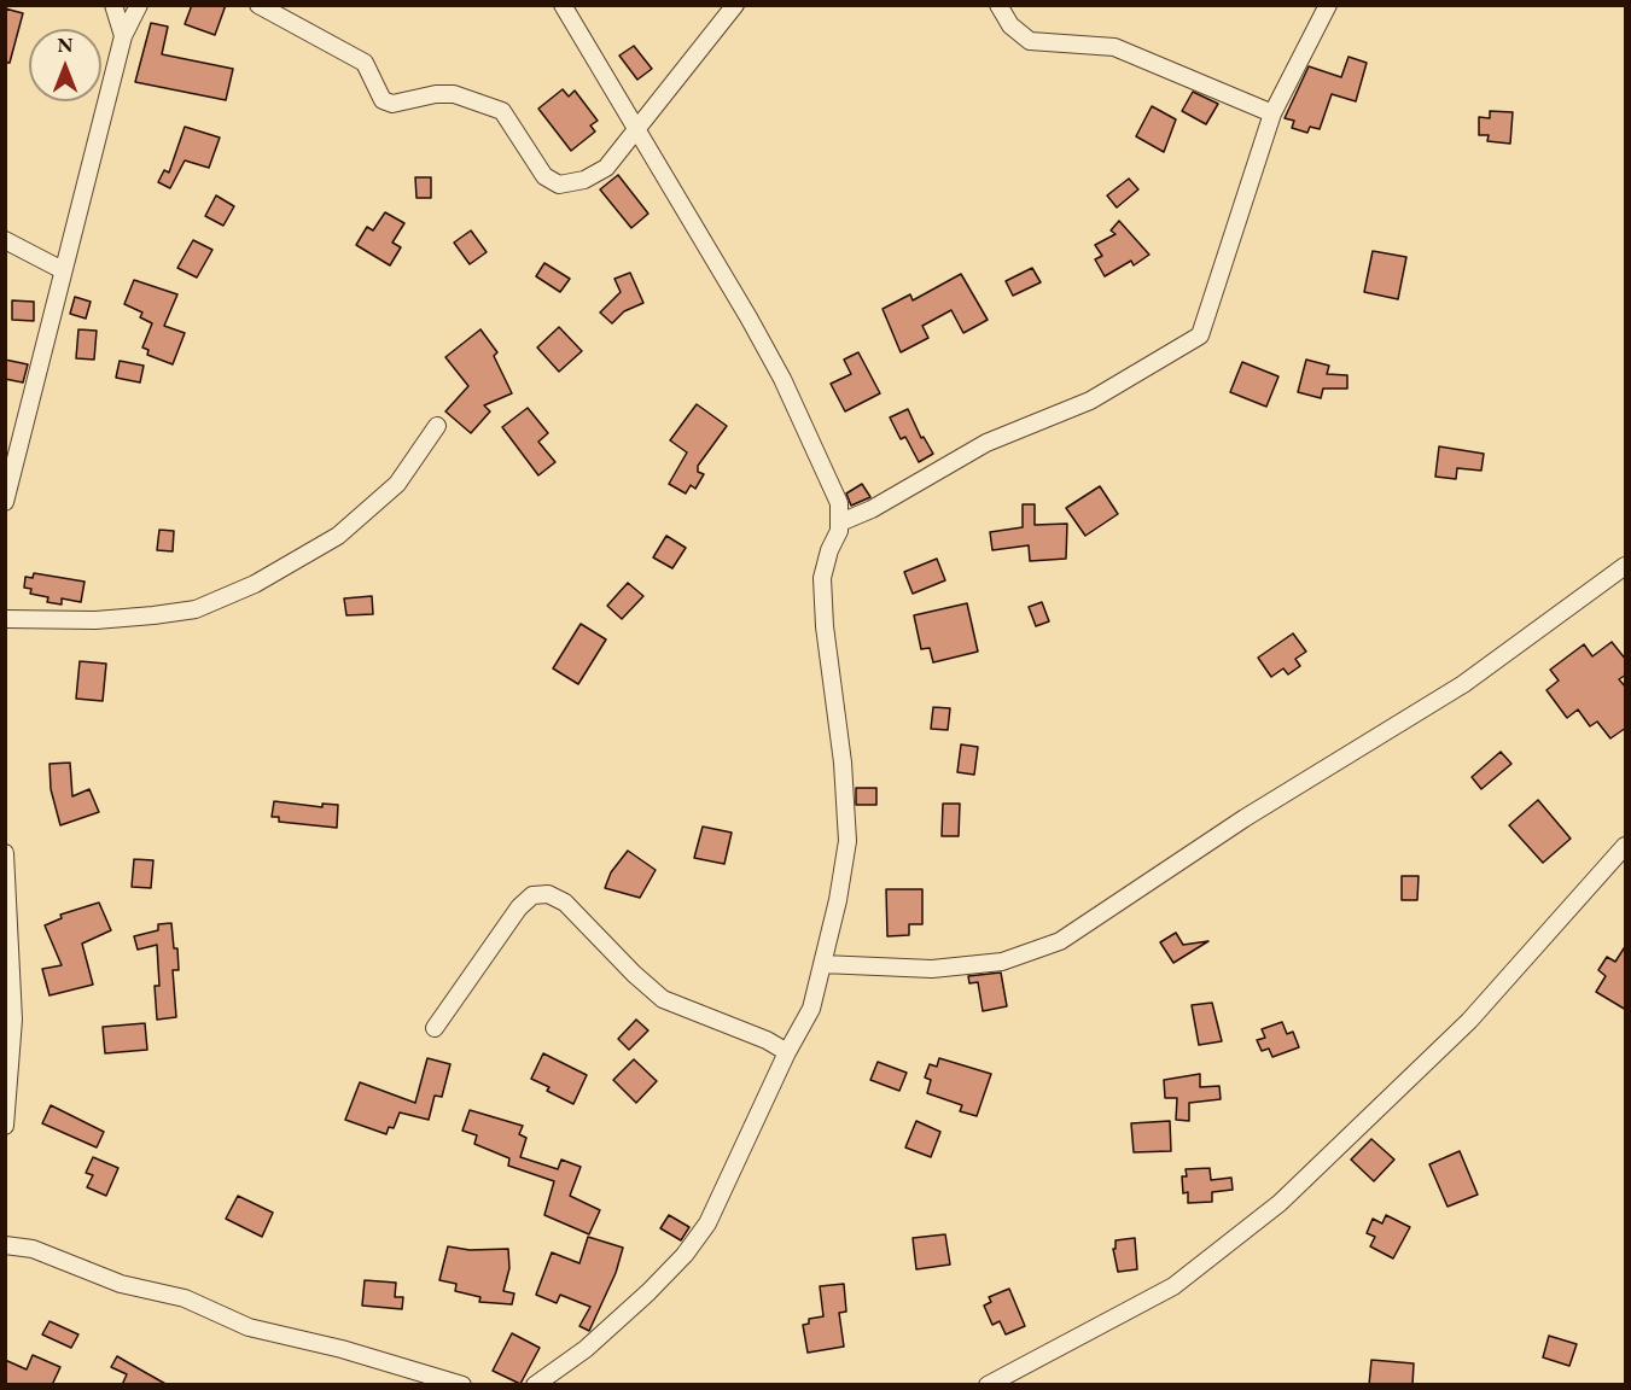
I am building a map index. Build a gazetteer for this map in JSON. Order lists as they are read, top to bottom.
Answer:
{
  "north": "top"
}
